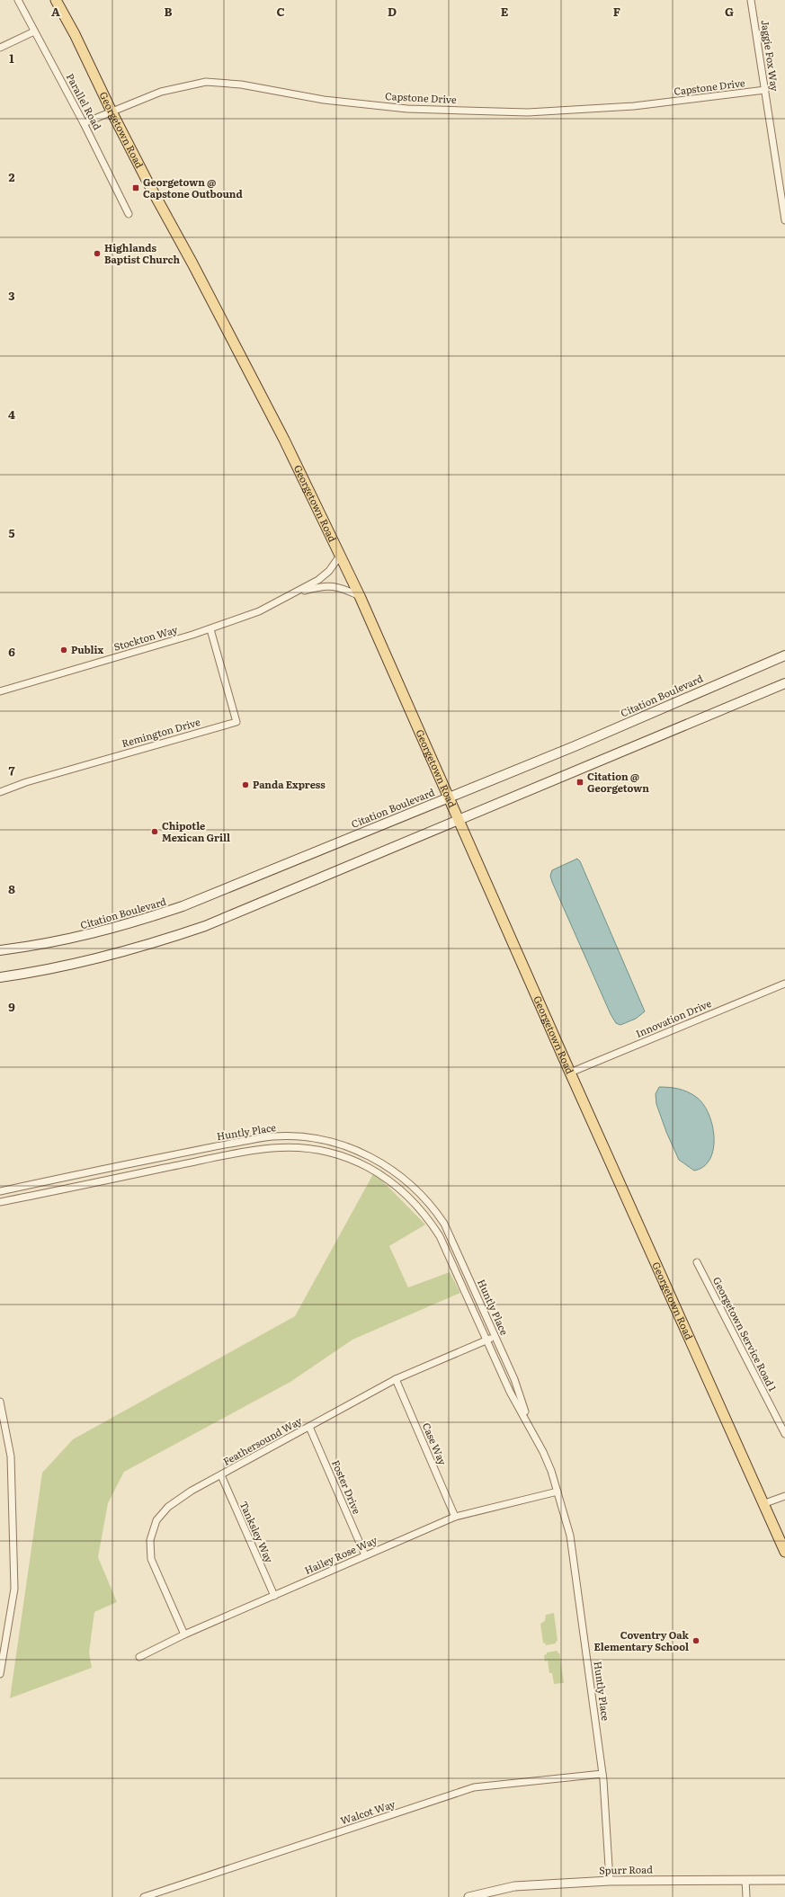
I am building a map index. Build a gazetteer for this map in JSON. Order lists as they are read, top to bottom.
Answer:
{
  "streets": {
    "main road": ["Georgetown Road", "Citation Boulevard"],
    "street": [
      "Jaggie Fox Way",
      "Capstone Drive",
      "Parallel Road",
      "Stockton Way",
      "Remington Drive",
      "Innovation Drive",
      "Huntly Place",
      "Georgetown Service Road 1",
      "Feathersound Way",
      "Case Way",
      "Foster Drive",
      "Tanksley Way",
      "Hailey Rose Way",
      "Walcot Way",
      "Spurr Road"
    ]
  },
  "crossings": [
    ["Jaggie Fox Way", "Capstone Drive"],
    ["Capstone Drive", "Parallel Road"],
    ["Capstone Drive", "Georgetown Road"],
    ["Georgetown Road", "Stockton Way"],
    ["Georgetown Road", "Citation Boulevard"],
    ["Georgetown Road", "Innovation Drive"],
    ["Stockton Way", "Remington Drive"],
    ["Huntly Place", "Feathersound Way"],
    ["Huntly Place", "Hailey Rose Way"],
    ["Huntly Place", "Walcot Way"],
    ["Huntly Place", "Spurr Road"],
    ["Feathersound Way", "Case Way"],
    ["Feathersound Way", "Foster Drive"],
    ["Feathersound Way", "Tanksley Way"],
    ["Feathersound Way", "Hailey Rose Way"],
    ["Case Way", "Hailey Rose Way"],
    ["Foster Drive", "Hailey Rose Way"],
    ["Tanksley Way", "Hailey Rose Way"]
  ],
  "places": {
    "transit": ["Georgetown @ Capstone Outbound", "Citation @ Georgetown"],
    "other": [
      "Highlands Baptist Church",
      "Publix",
      "Panda Express",
      "Chipotle Mexican Grill",
      "Coventry Oak Elementary School"
    ]
  },
  "grid": {
    "columns": [
      "A",
      "B",
      "C",
      "D",
      "E",
      "F",
      "G"
    ],
    "rows": [
      "1",
      "2",
      "3",
      "4",
      "5",
      "6",
      "7",
      "8",
      "9"
    ]
  }
}
